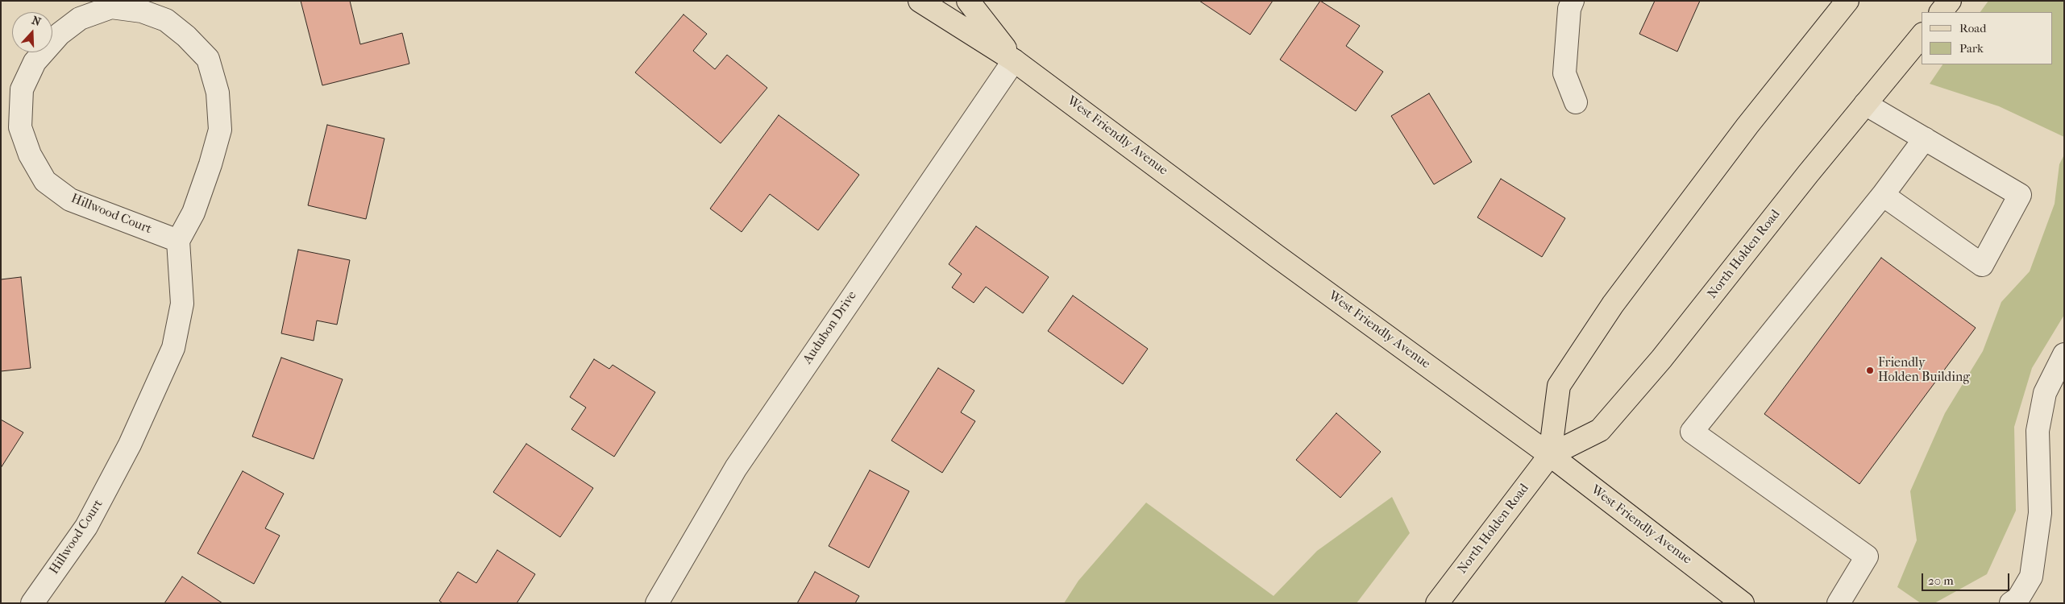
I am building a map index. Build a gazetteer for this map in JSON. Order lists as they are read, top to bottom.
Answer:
{
  "streets": {
    "main road": ["West Friendly Avenue", "North Holden Road"],
    "street": ["Hillwood Court", "Audubon Drive"]
  },
  "crossings": [
    ["West Friendly Avenue", "North Holden Road"],
    ["West Friendly Avenue", "Audubon Drive"]
  ],
  "places": ["Friendly Holden Building"],
  "legend": ["Road", "Park"],
  "scale_bar": "20 m",
  "north": "top"
}
